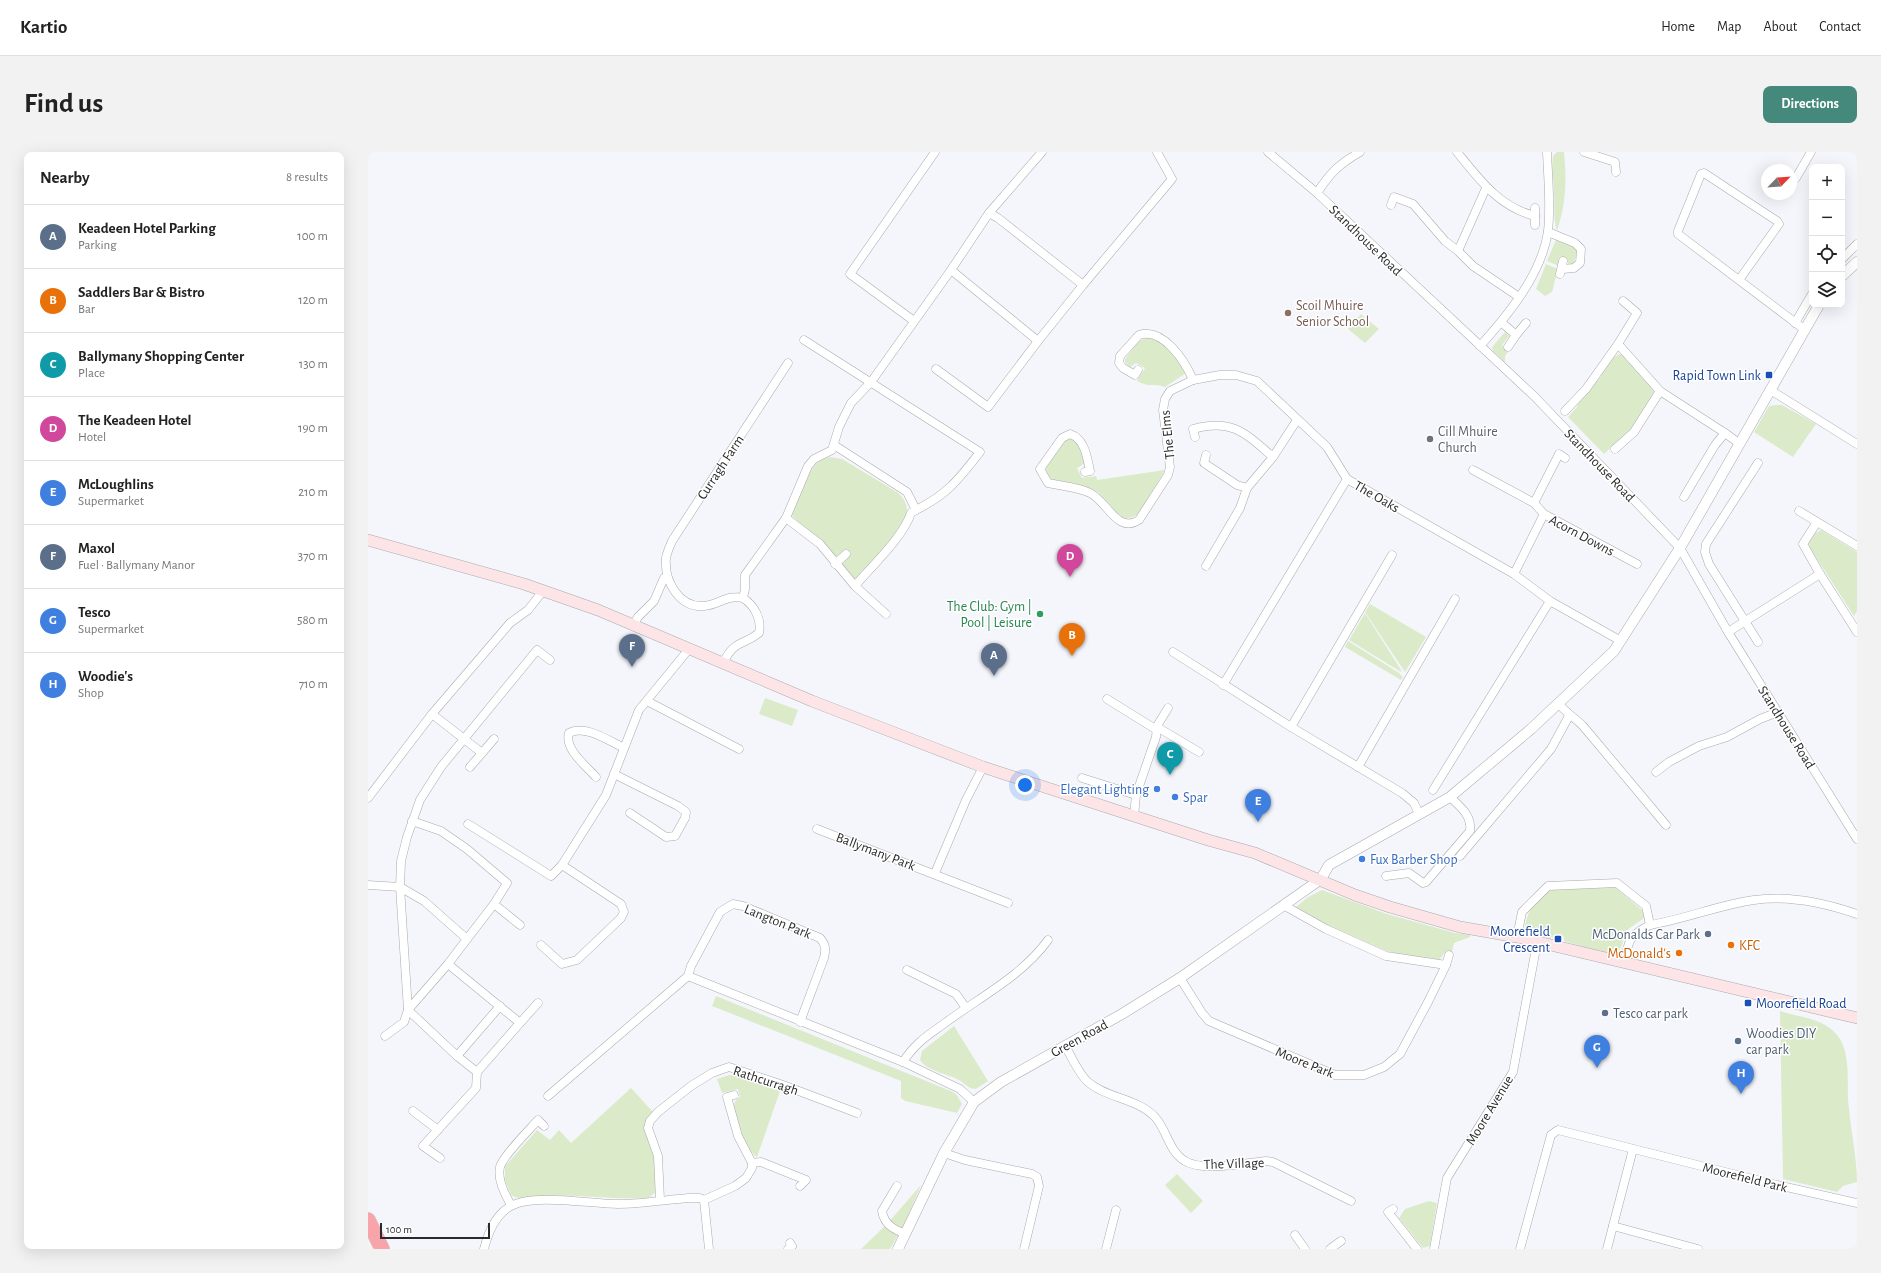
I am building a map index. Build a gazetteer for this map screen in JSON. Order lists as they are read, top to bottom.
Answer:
{
  "streets": {
    "street": [
      "Standhouse Road",
      "The Elms",
      "Curragh Farm",
      "The Oaks",
      "Acorn Downs",
      "Ballymany Park",
      "Langton Park",
      "Green Road",
      "Moore Park",
      "Rathcurragh",
      "Moore Avenue",
      "The Village",
      "Moorefield Park"
    ]
  },
  "crossings": [
    ["Standhouse Road", "Green Road"],
    ["The Elms", "The Oaks"],
    ["The Oaks", "Acorn Downs"],
    ["The Oaks", "Green Road"],
    ["Green Road", "Moore Park"],
    ["Green Road", "The Village"]
  ],
  "places": {
    "other": [
      "Scoil Mhuire Senior School",
      "Cill Mhuire Church",
      "The Club: Gym | Pool | Leisure",
      "Elegant Lighting",
      "Spar",
      "Fux Barber Shop",
      "McDonalds Car Park",
      "KFC",
      "McDonald's",
      "Tesco car park",
      "Woodies DIY car park"
    ],
    "transit": ["Rapid Town Link", "Moorefield Crescent", "Moorefield Road"]
  },
  "scale_bar": "100 m",
  "north": "top right",
  "page": {
    "header": "Kartio",
    "nav": [
      "Home",
      "Map",
      "About",
      "Contact"
    ],
    "buttons": "Directions",
    "title": "Find us",
    "heading": ["Nearby", "8 results"],
    "map_buttons": ["+", "−"],
    "list": [
      {
        "mark": "A",
        "name": "Keadeen Hotel Parking",
        "note": "Parking",
        "value": "100 m"
      },
      {
        "mark": "B",
        "name": "Saddlers Bar & Bistro",
        "note": "Bar",
        "value": "120 m"
      },
      {
        "mark": "C",
        "name": "Ballymany Shopping Center",
        "note": "Place",
        "value": "130 m"
      },
      {
        "mark": "D",
        "name": "The Keadeen Hotel",
        "note": "Hotel",
        "value": "190 m"
      },
      {
        "mark": "E",
        "name": "McLoughlins",
        "note": "Supermarket",
        "value": "210 m"
      },
      {
        "mark": "F",
        "name": "Maxol",
        "note": "Fuel · Ballymany Manor",
        "value": "370 m"
      },
      {
        "mark": "G",
        "name": "Tesco",
        "note": "Supermarket",
        "value": "580 m"
      },
      {
        "mark": "H",
        "name": "Woodie's",
        "note": "Shop",
        "value": "710 m"
      }
    ],
    "pins": [
      "D",
      "B",
      "F",
      "A",
      "C",
      "E",
      "G",
      "H"
    ],
    "scale": "100 m"
  }
}
